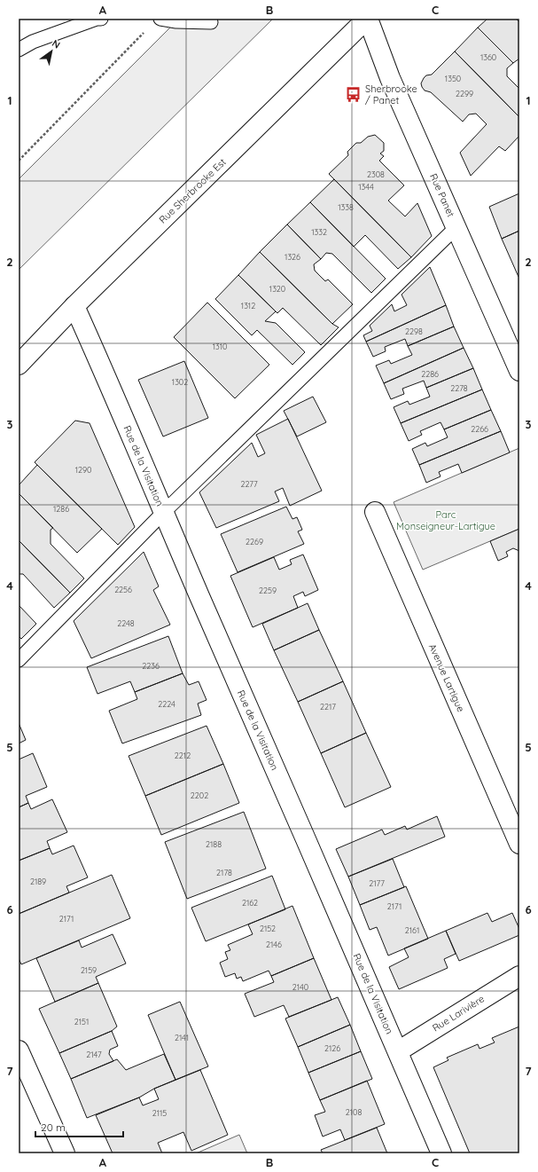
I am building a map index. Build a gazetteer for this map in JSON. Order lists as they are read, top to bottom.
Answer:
{
  "streets": {
    "street": [
      "Rue Sherbrooke Est",
      "Rue Panet",
      "Rue de la Visitation",
      "Avenue Lartigue",
      "Rue Larivière"
    ]
  },
  "crossings": [
    ["Rue Sherbrooke Est", "Rue Panet"],
    ["Rue Sherbrooke Est", "Rue de la Visitation"],
    ["Rue de la Visitation", "Rue Larivière"]
  ],
  "parks": ["Parc Monseigneur-Lartigue"],
  "places": {
    "bus stop": ["Sherbrooke / Panet"]
  },
  "house_numbers": [
    "1360",
    "1350",
    "2299",
    "2308",
    "1344",
    "1338",
    "1332",
    "1326",
    "1320",
    "1312",
    "2298",
    "1310",
    "2286",
    "1302",
    "2278",
    "2266",
    "1290",
    "2277",
    "1286",
    "2269",
    "2256",
    "2259",
    "2248",
    "2236",
    "2224",
    "2217",
    "2212",
    "2202",
    "2188",
    "2178",
    "2189",
    "2177",
    "2162",
    "2171",
    "2171",
    "2152",
    "2161",
    "2146",
    "2159",
    "2140",
    "2151",
    "2141",
    "2126",
    "2147",
    "2108",
    "2115"
  ],
  "scale_bar": "20 m",
  "north": "top right",
  "grid": {
    "columns": ["A", "B", "C"],
    "rows": [
      "1",
      "2",
      "3",
      "4",
      "5",
      "6",
      "7"
    ]
  }
}
